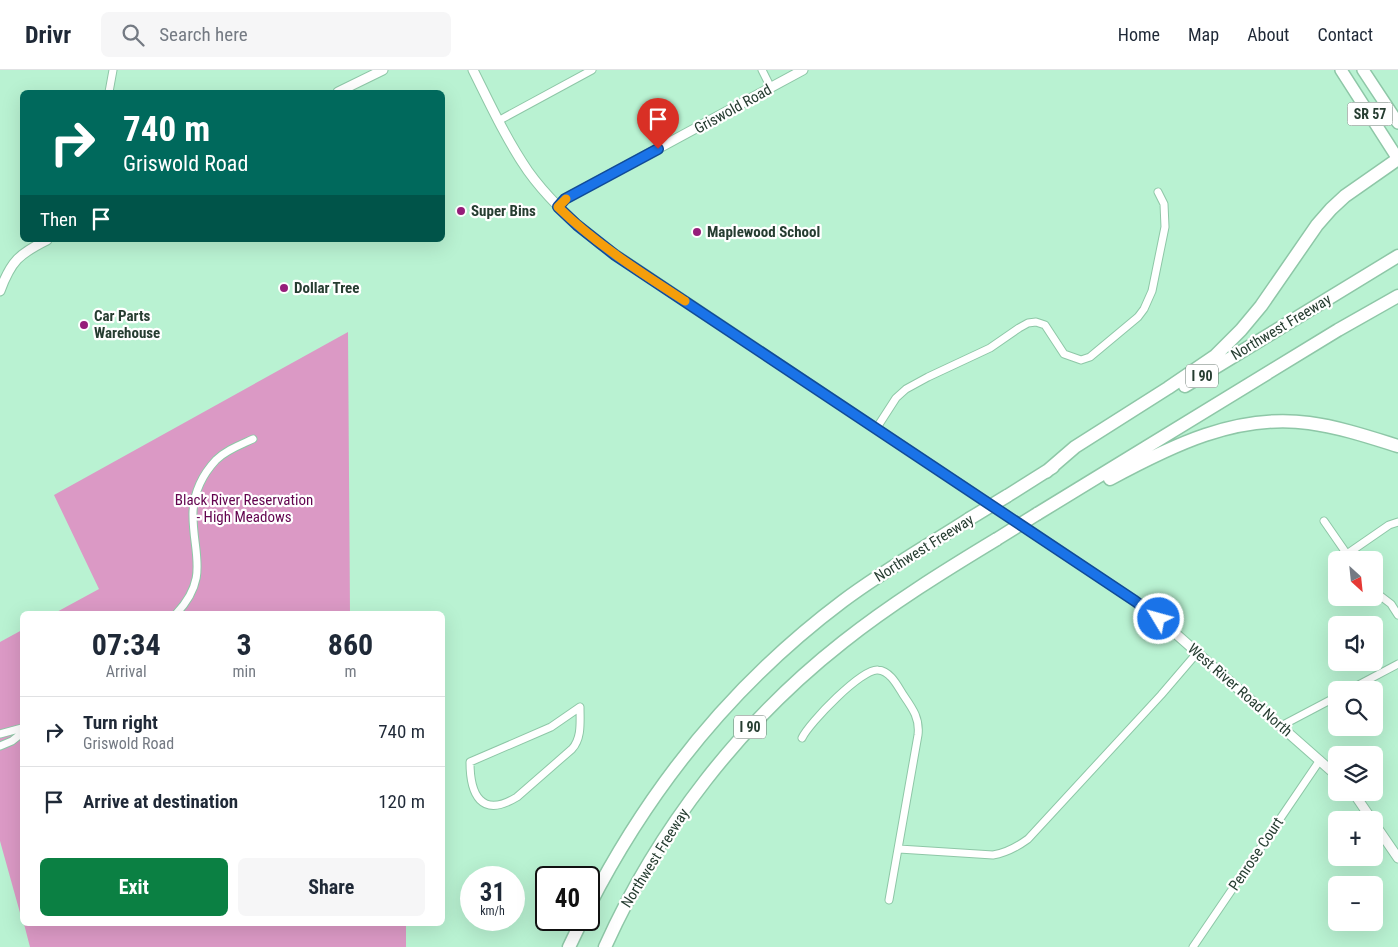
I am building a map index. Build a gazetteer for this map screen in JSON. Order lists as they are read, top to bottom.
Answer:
{
  "streets": {
    "highway": ["SR 57", "Northwest Freeway", "I 90"],
    "street": ["Griswold Road", "West River Road North", "Penrose Court"]
  },
  "crossings": [
    ["Griswold Road", "West River Road North"],
    ["Northwest Freeway", "I 90"],
    ["West River Road North", "Penrose Court"]
  ],
  "parks": ["Black River Reservation - High Meadows"],
  "places": [
    "Super Bins",
    "Maplewood School",
    "Dollar Tree",
    "Car Parts Warehouse"
  ],
  "north": "bottom right",
  "page": {
    "header": "Drivr",
    "search": "Search here",
    "nav": [
      "Home",
      "Map",
      "About",
      "Contact"
    ],
    "turn": ["740 m", "Griswold Road"],
    "then": "Then",
    "map_buttons": ["+", "−"],
    "eta": [
      "07:34",
      "Arrival",
      "3",
      "min",
      "860",
      "m"
    ],
    "list": [
      {
        "name": "Turn right",
        "note": "Griswold Road",
        "value": "740 m"
      },
      {
        "name": "Arrive at destination",
        "value": "120 m"
      }
    ],
    "buttons": ["Exit", "Share"],
    "speed": "31 km/h",
    "limit": "40"
  }
}
